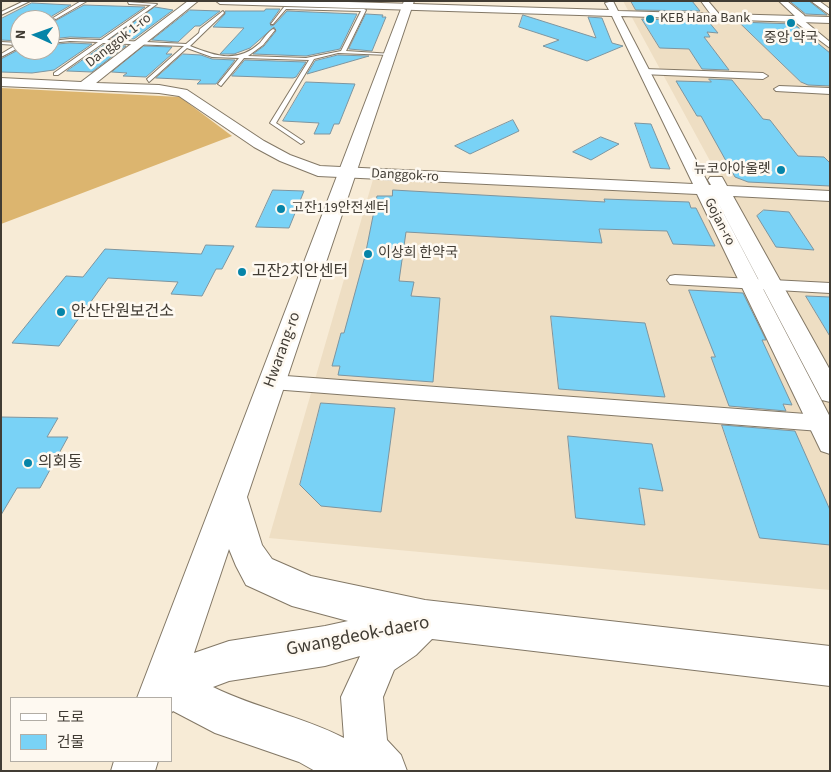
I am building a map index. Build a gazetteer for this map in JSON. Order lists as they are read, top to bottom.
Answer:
{
  "streets": {
    "main road": ["Hwarang-ro", "Gwangdeok-daero"],
    "street": ["Danggok 1-ro", "Danggok-ro", "Gojan-ro"]
  },
  "crossings": [
    ["Danggok 1-ro", "Danggok-ro"],
    ["Danggok-ro", "Gojan-ro"],
    ["Danggok-ro", "Hwarang-ro"],
    ["Hwarang-ro", "Gwangdeok-daero"]
  ],
  "places": [
    "KEB Hana Bank",
    "중앙 약국",
    "뉴코아아울렛",
    "고잔119안전센터",
    "이상희 한약국",
    "고잔2치안센터",
    "안산단원보건소",
    "의회동"
  ],
  "legend": ["도로", "건물"],
  "north": "left"
}
